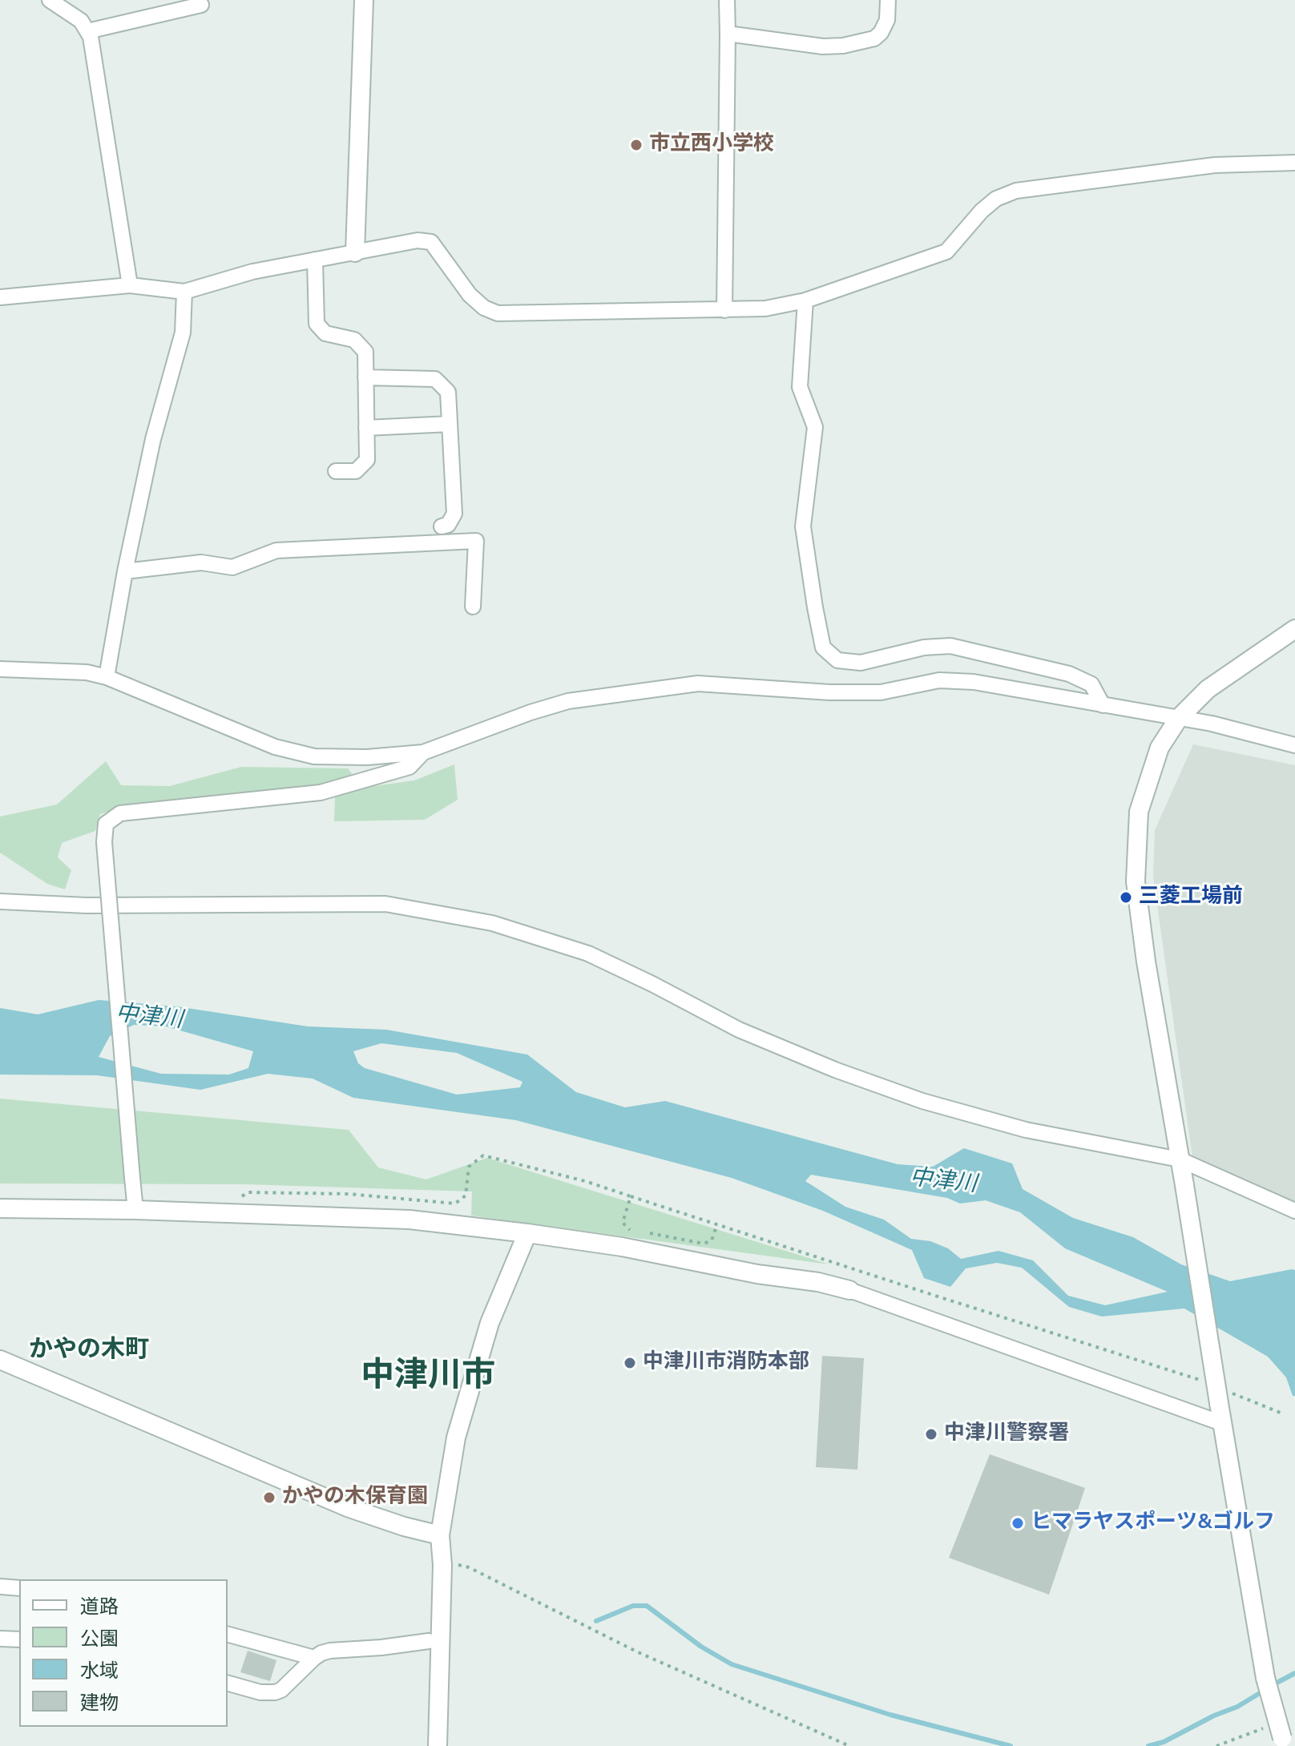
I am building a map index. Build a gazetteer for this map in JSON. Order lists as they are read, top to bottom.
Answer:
{
  "districts": ["かやの木町", "中津川市"],
  "water": ["中津川"],
  "places": [
    "市立西小学校",
    "三菱工場前",
    "中津川市消防本部",
    "中津川警察署",
    "かやの木保育園",
    "ヒマラヤスポーツ&ゴルフ"
  ],
  "legend": [
    "道路",
    "公園",
    "水域",
    "建物"
  ]
}
